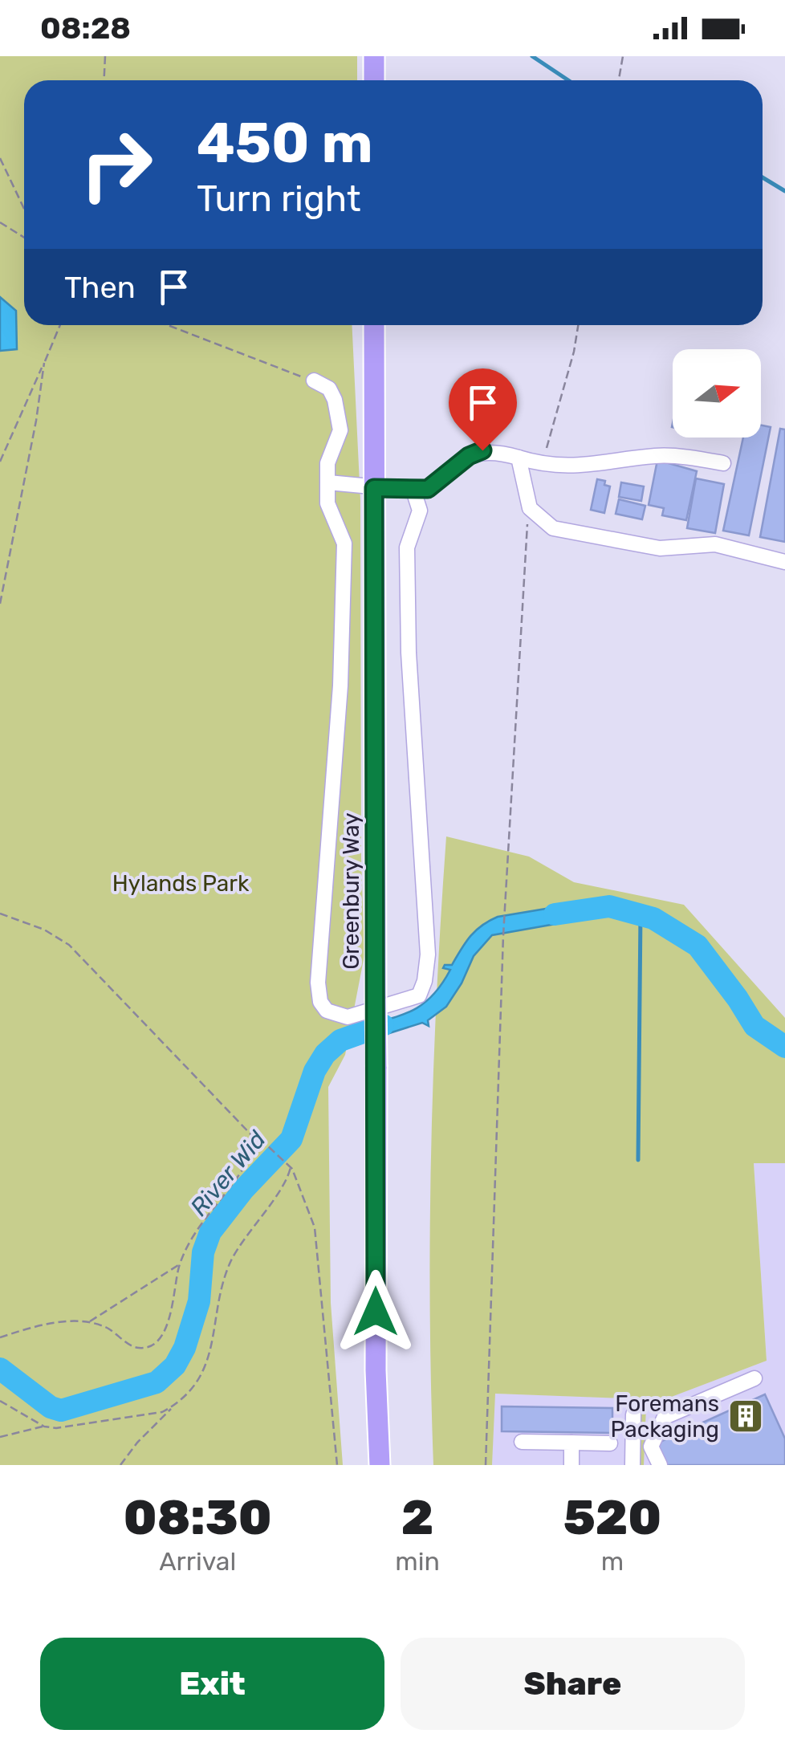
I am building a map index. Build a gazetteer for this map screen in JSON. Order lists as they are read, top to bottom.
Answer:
{
  "streets": {
    "highway": ["Greenbury Way"]
  },
  "water": ["River Wid"],
  "parks": ["Hylands Park"],
  "places": {
    "building": ["Foremans Packaging"]
  },
  "north": "right",
  "page": {
    "status": "08:28",
    "turn": ["450 m", "Turn right"],
    "then": "Then",
    "eta": [
      "08:30",
      "Arrival",
      "2",
      "min",
      "520",
      "m"
    ],
    "buttons": ["Exit", "Share"]
  }
}
